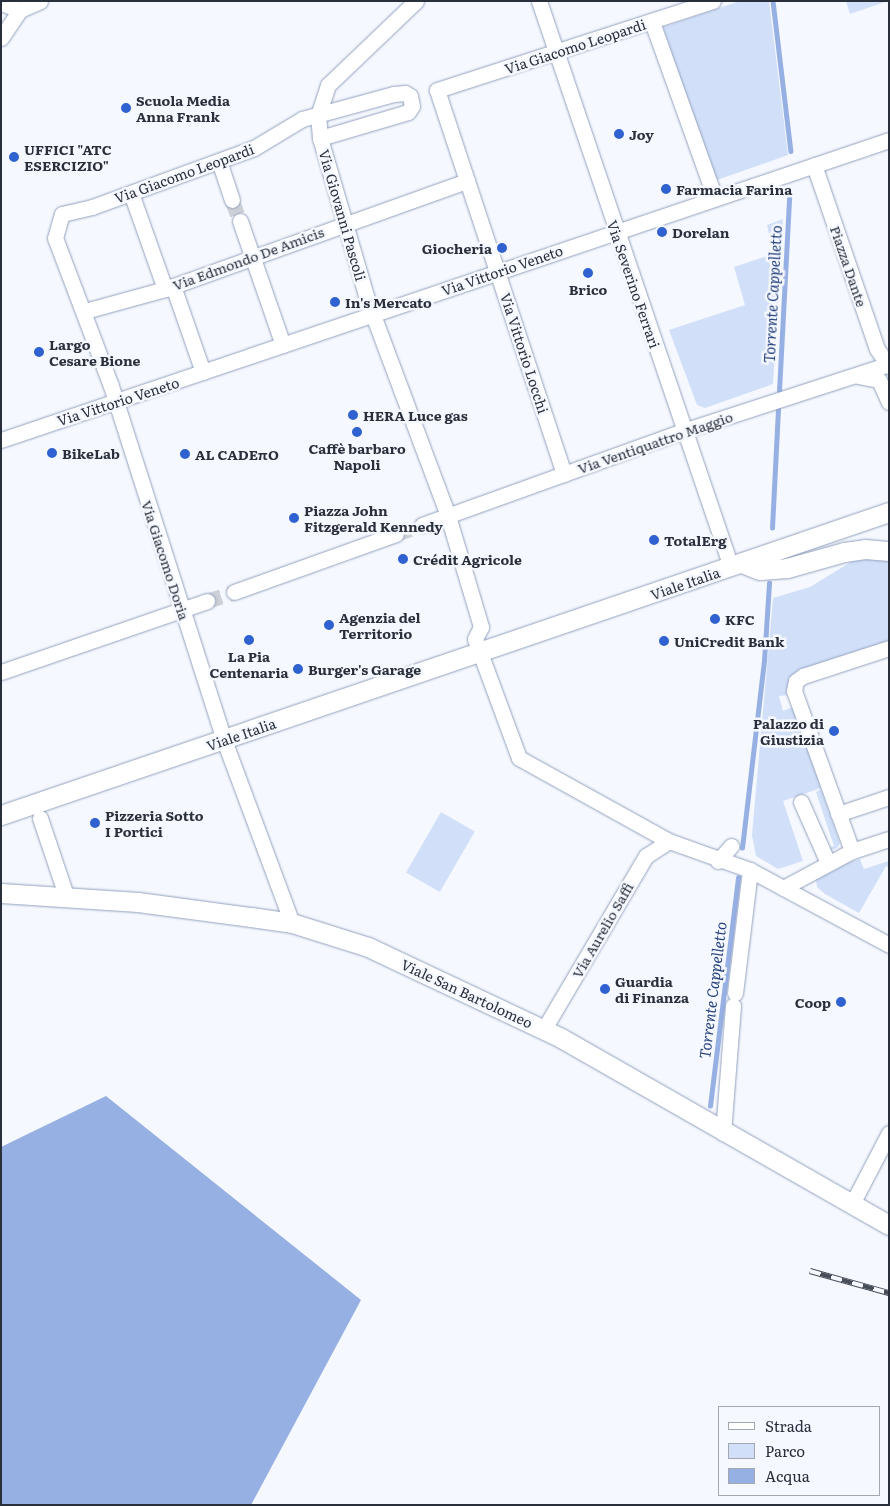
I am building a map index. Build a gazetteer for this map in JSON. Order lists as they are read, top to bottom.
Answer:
{
  "streets": {
    "main road": ["Viale Italia", "Viale San Bartolomeo"],
    "street": [
      "Via Giacomo Leopardi",
      "Via Giovanni Pascoli",
      "Via Edmondo De Amicis",
      "Piazza Dante",
      "Via Vittorio Veneto",
      "Via Severino Ferrari",
      "Via Vittorio Locchi",
      "Via Ventiquattro Maggio",
      "Via Giacomo Doria",
      "Via Aurelio Saffi"
    ]
  },
  "crossings": [
    ["Via Giacomo Leopardi", "Via Giovanni Pascoli"],
    ["Via Giacomo Leopardi", "Via Severino Ferrari"],
    ["Via Giacomo Leopardi", "Via Vittorio Locchi"],
    ["Via Giacomo Leopardi", "Via Giacomo Doria"],
    ["Via Giovanni Pascoli", "Via Edmondo De Amicis"],
    ["Via Giovanni Pascoli", "Via Vittorio Veneto"],
    ["Via Giovanni Pascoli", "Via Ventiquattro Maggio"],
    ["Via Giovanni Pascoli", "Viale Italia"],
    ["Via Edmondo De Amicis", "Via Vittorio Locchi"],
    ["Via Edmondo De Amicis", "Via Giacomo Doria"],
    ["Piazza Dante", "Via Vittorio Veneto"],
    ["Piazza Dante", "Via Ventiquattro Maggio"],
    ["Via Vittorio Veneto", "Via Severino Ferrari"],
    ["Via Vittorio Veneto", "Via Vittorio Locchi"],
    ["Via Vittorio Veneto", "Via Giacomo Doria"],
    ["Via Severino Ferrari", "Via Ventiquattro Maggio"],
    ["Via Severino Ferrari", "Viale Italia"],
    ["Via Vittorio Locchi", "Via Ventiquattro Maggio"],
    ["Via Giacomo Doria", "Viale Italia"],
    ["Via Giacomo Doria", "Viale San Bartolomeo"],
    ["Via Aurelio Saffi", "Viale San Bartolomeo"]
  ],
  "water": ["Torrente Cappelletto"],
  "places": [
    "Scuola Media Anna Frank",
    "Joy",
    "UFFICI \"ATC ESERCIZIO\"",
    "Farmacia Farina",
    "Dorelan",
    "Giocheria",
    "Brico",
    "In's Mercato",
    "Largo Cesare Bione",
    "HERA Luce gas",
    "Caffè barbaro Napoli",
    "BikeLab",
    "AL CADEπO",
    "Piazza John Fitzgerald Kennedy",
    "TotalErg",
    "Crédit Agricole",
    "KFC",
    "Agenzia del Territorio",
    "La Pia Centenaria",
    "UniCredit Bank",
    "Burger's Garage",
    "Palazzo di Giustizia",
    "Pizzeria Sotto I Portici",
    "Guardia di Finanza",
    "Coop"
  ],
  "legend": ["Strada", "Parco", "Acqua"]
}
